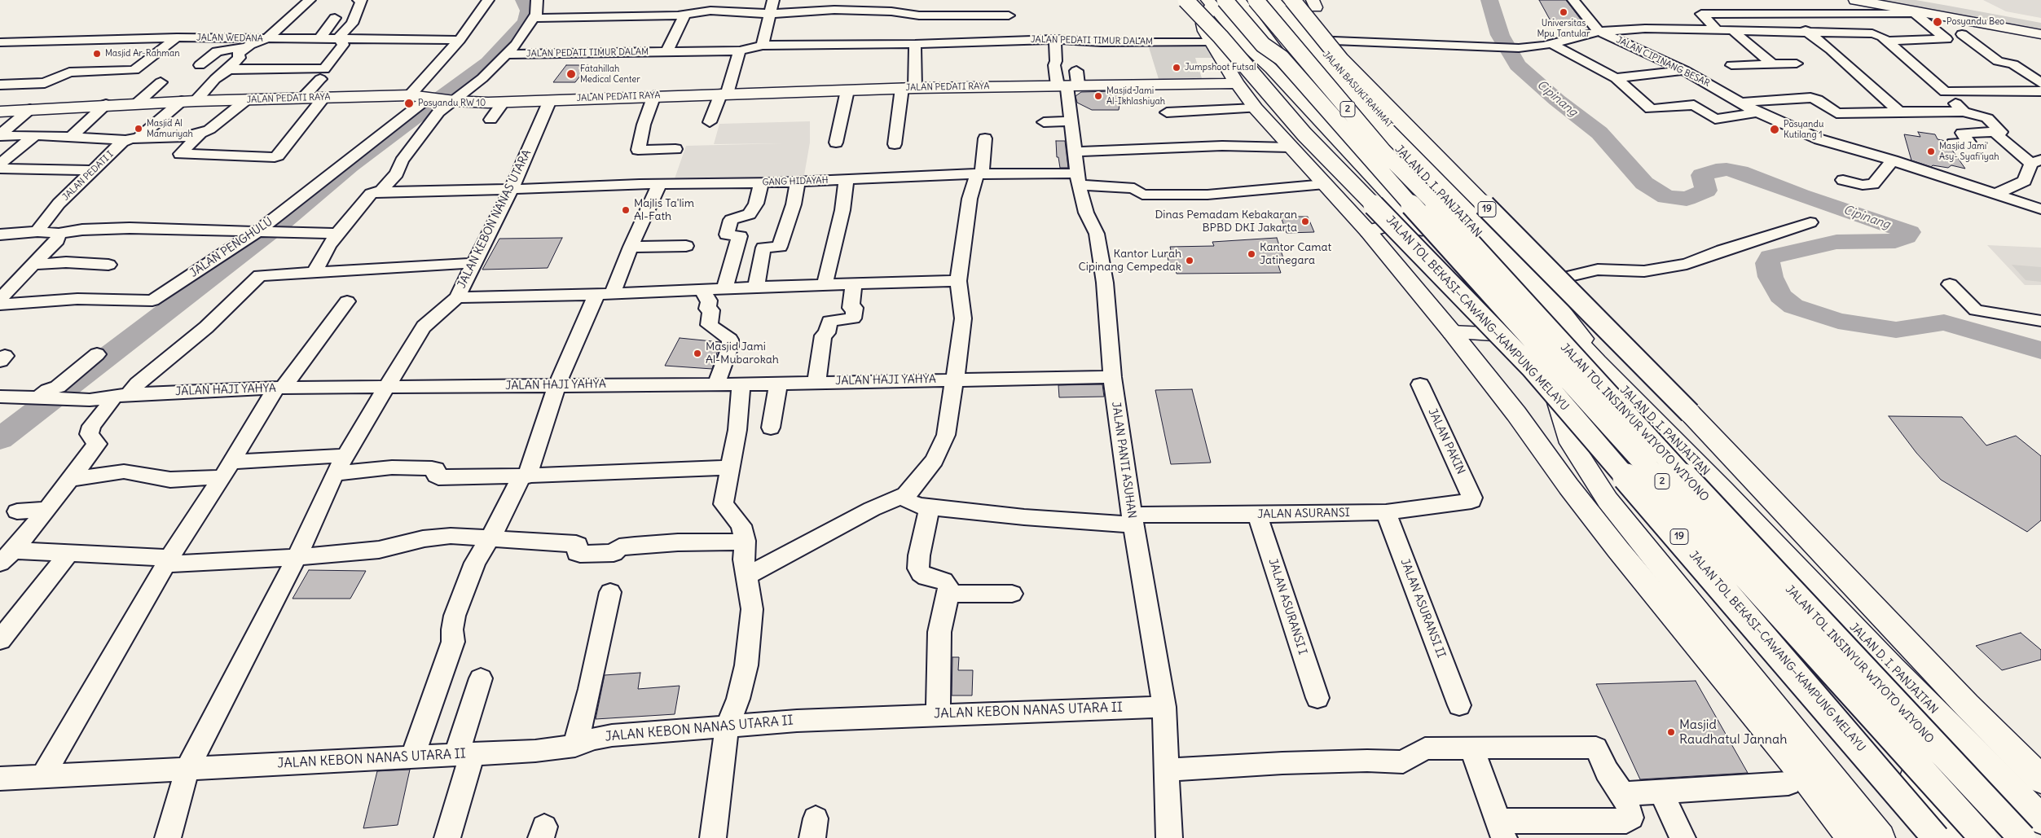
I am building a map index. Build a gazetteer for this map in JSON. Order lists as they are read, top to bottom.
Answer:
{
  "streets": {
    "main road": [
      "JALAN PEDATI RAYA",
      "JALAN BASUKI RAHMAT",
      "2",
      "JALAN D. I. PANJAITAN",
      "19",
      "JALAN TOL BEKASI–CAWANG–KAMPUNG MELAYU",
      "JALAN TOL INSINYUR WIYOTO WIYONO"
    ],
    "street": [
      "JALAN WEDANA",
      "JALAN PEDATI TIMUR DALAM",
      "JALAN CIPINANG BESAR",
      "JALAN PEDATI I",
      "GANG HIDAYAH",
      "JALAN KEBON NANAS UTARA",
      "JALAN PENGHULU",
      "JALAN HAJI YAHYA",
      "JALAN PAKIN",
      "JALAN PANTI ASUHAN",
      "JALAN ASURANSI",
      "JALAN ASURANSI I",
      "JALAN ASURANSI II",
      "JALAN KEBON NANAS UTARA II"
    ]
  },
  "crossings": [
    ["JALAN PEDATI TIMUR DALAM", "JALAN PEDATI RAYA"],
    ["JALAN PEDATI TIMUR DALAM", "GANG HIDAYAH"],
    ["JALAN PEDATI TIMUR DALAM", "JALAN PANTI ASUHAN"],
    ["JALAN PEDATI RAYA", "JALAN PEDATI I"],
    ["JALAN PEDATI RAYA", "JALAN KEBON NANAS UTARA"],
    ["JALAN PEDATI RAYA", "JALAN PENGHULU"],
    ["JALAN PEDATI RAYA", "JALAN PANTI ASUHAN"],
    ["JALAN BASUKI RAHMAT", "JALAN D. I. PANJAITAN"],
    ["GANG HIDAYAH", "JALAN KEBON NANAS UTARA"],
    ["GANG HIDAYAH", "JALAN PANTI ASUHAN"],
    ["JALAN KEBON NANAS UTARA", "JALAN HAJI YAHYA"],
    ["JALAN HAJI YAHYA", "JALAN PANTI ASUHAN"],
    ["JALAN PAKIN", "JALAN ASURANSI"],
    ["JALAN PANTI ASUHAN", "JALAN ASURANSI"],
    ["JALAN PANTI ASUHAN", "JALAN KEBON NANAS UTARA II"],
    ["JALAN ASURANSI", "JALAN ASURANSI I"],
    ["JALAN ASURANSI", "JALAN ASURANSI II"]
  ],
  "water": ["Cipinang"],
  "places": [
    "Universitas Mpu Tantular",
    "Posyandu Beo",
    "Masjid Ar-Rahman",
    "Jumpshoot Futsal",
    "Fatahillah Medical Center",
    "Masjid Jami Al-Ikhlashiyah",
    "Posyandu RW 10",
    "Masjid Al Mamuriyah",
    "Posyandu Kutilang 1",
    "Masjid Jami' Asy- Syafi'iyah",
    "Majlis Ta'lim Al-Fath",
    "Dinas Pemadam Kebakaran BPBD DKI Jakarta",
    "Kantor Camat Jatinegara",
    "Kantor Lurah Cipinang Cempedak",
    "Masjid Jami Al-Mubarokah",
    "Masjid Raudhatul Jannah"
  ]
}
